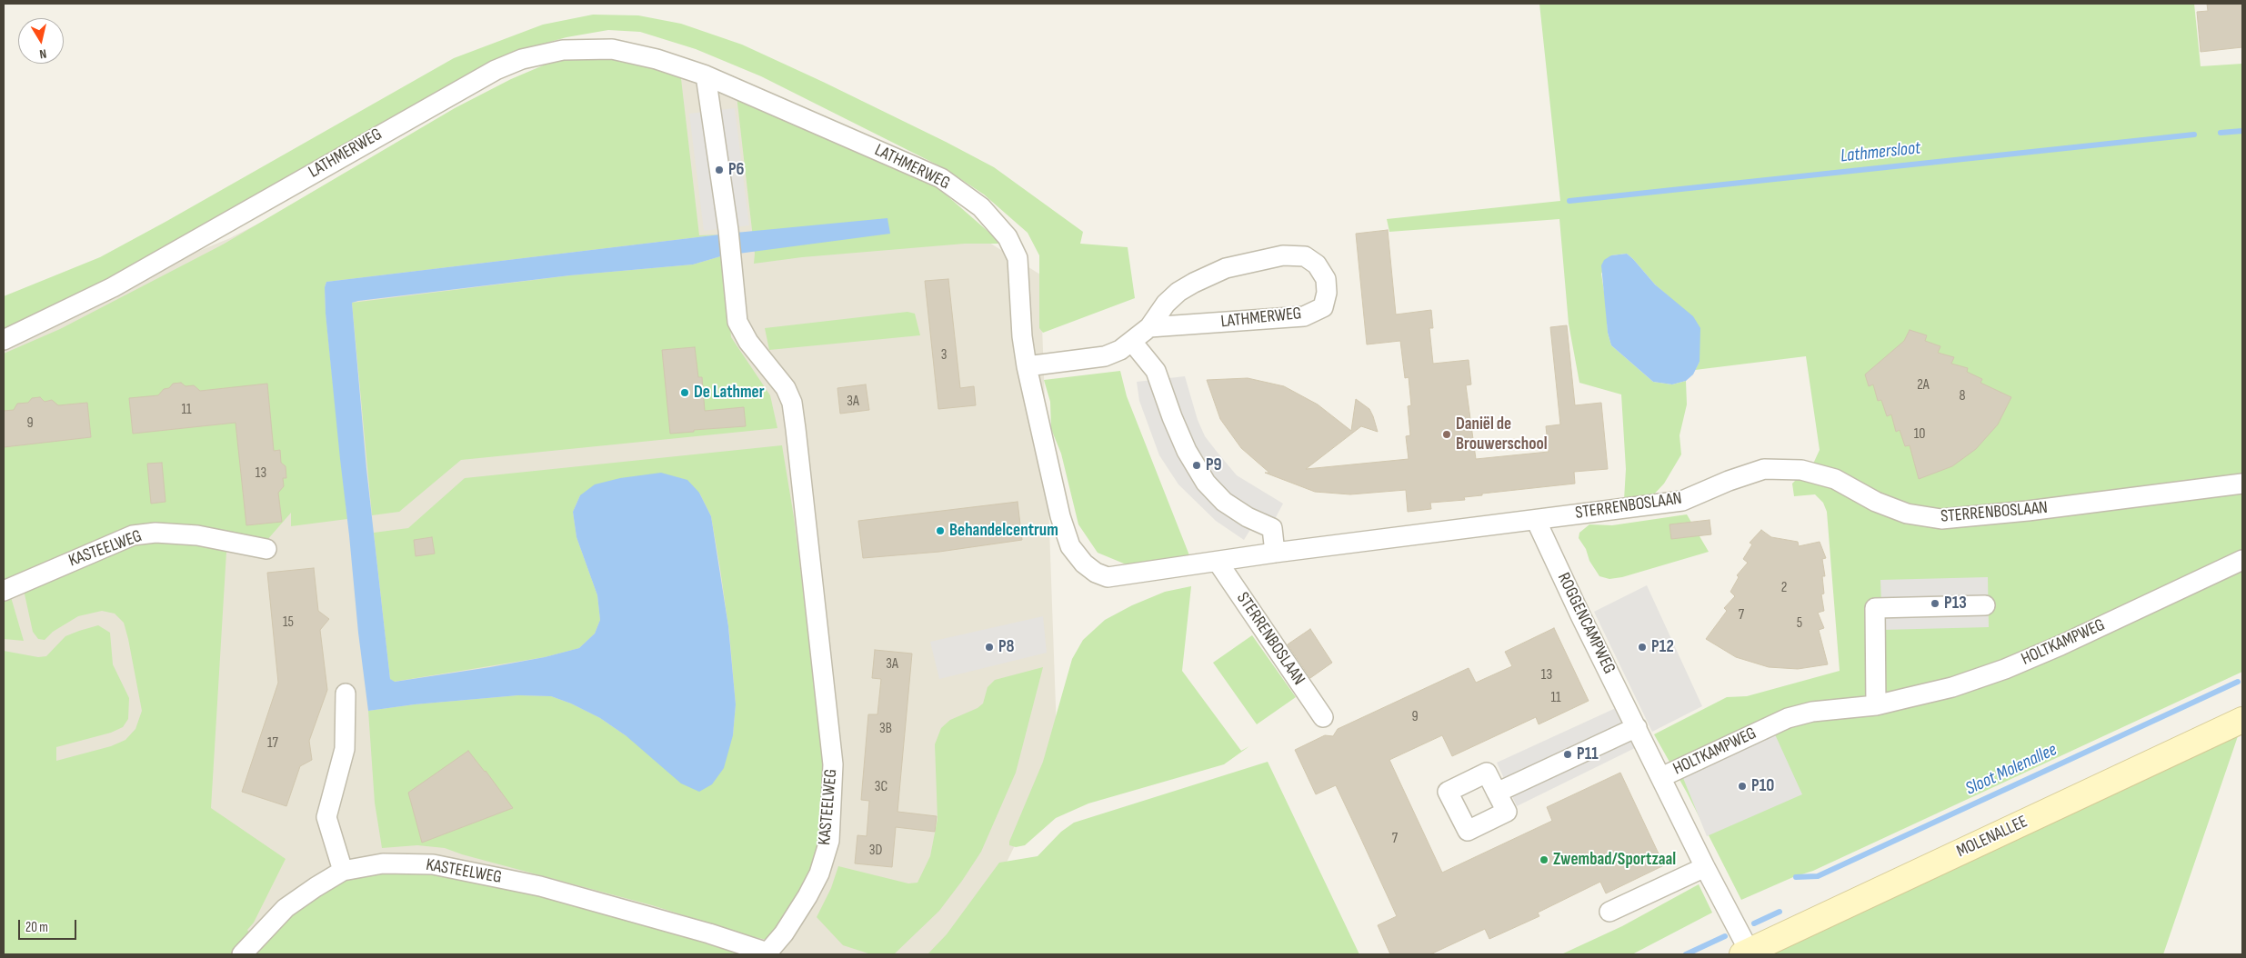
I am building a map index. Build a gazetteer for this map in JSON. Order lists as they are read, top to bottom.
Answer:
{
  "streets": {
    "main road": ["MOLENALLEE"],
    "street": [
      "LATHMERWEG",
      "STERRENBOSLAAN",
      "KASTEELWEG",
      "ROGGENCAMPWEG",
      "HOLTKAMPWEG"
    ]
  },
  "crossings": [
    ["LATHMERWEG", "STERRENBOSLAAN"],
    ["LATHMERWEG", "KASTEELWEG"],
    ["STERRENBOSLAAN", "ROGGENCAMPWEG"],
    ["ROGGENCAMPWEG", "HOLTKAMPWEG"],
    ["ROGGENCAMPWEG", "MOLENALLEE"]
  ],
  "water": ["Lathmersloot", "Sloot Molenallee"],
  "places": [
    "P6",
    "De Lathmer",
    "Daniël de Brouwerschool",
    "P9",
    "Behandelcentrum",
    "P13",
    "P8",
    "P12",
    "P11",
    "P10",
    "Zwembad/Sportzaal"
  ],
  "house_numbers": [
    "3",
    "2A",
    "8",
    "3A",
    "11",
    "9",
    "10",
    "13",
    "2",
    "7",
    "15",
    "5",
    "3A",
    "13",
    "11",
    "9",
    "3B",
    "17",
    "3C",
    "7",
    "3D"
  ],
  "scale_bar": "20 m",
  "north": "bottom"
}
